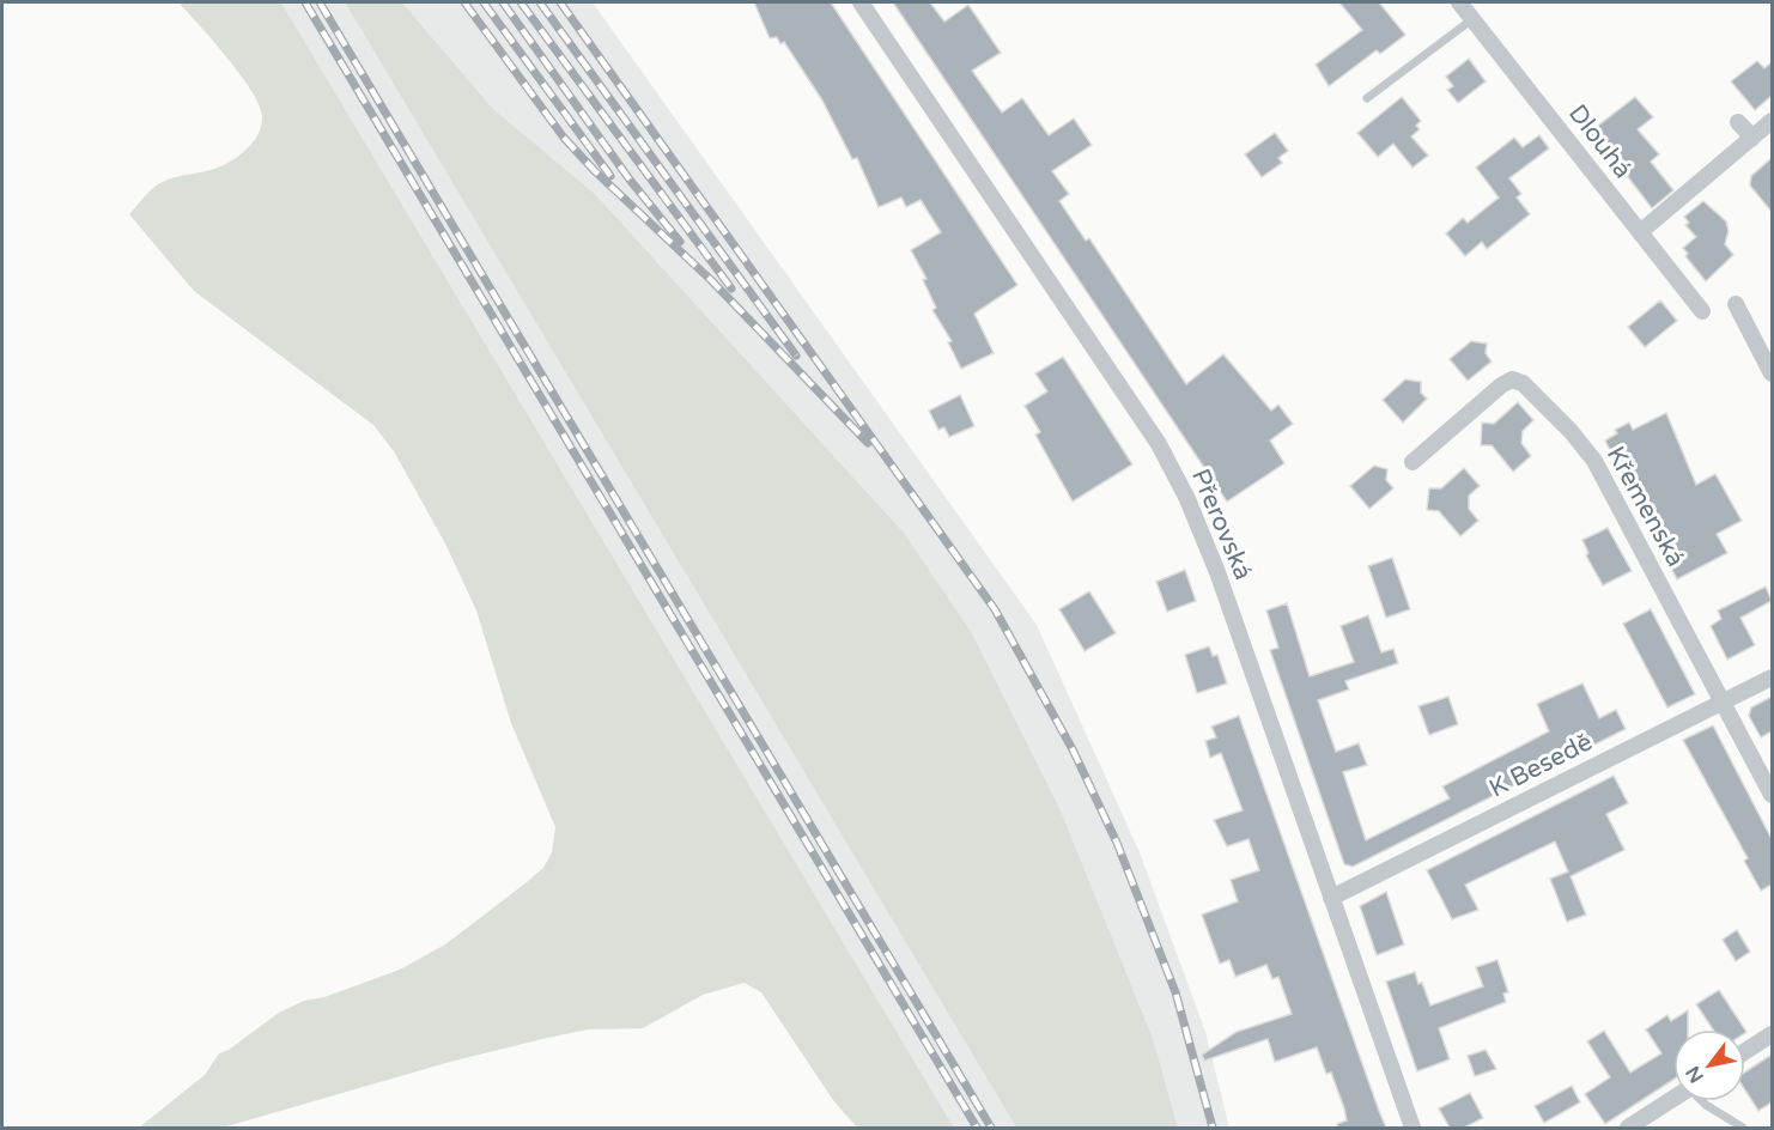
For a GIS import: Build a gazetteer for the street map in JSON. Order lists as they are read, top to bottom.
{
  "streets": {
    "street": [
      "Dlouhá",
      "Křemenská",
      "Přerovská",
      "K Besedě"
    ]
  },
  "crossings": [
    ["Křemenská", "K Besedě"],
    ["Přerovská", "K Besedě"]
  ],
  "north": "bottom left"
}
